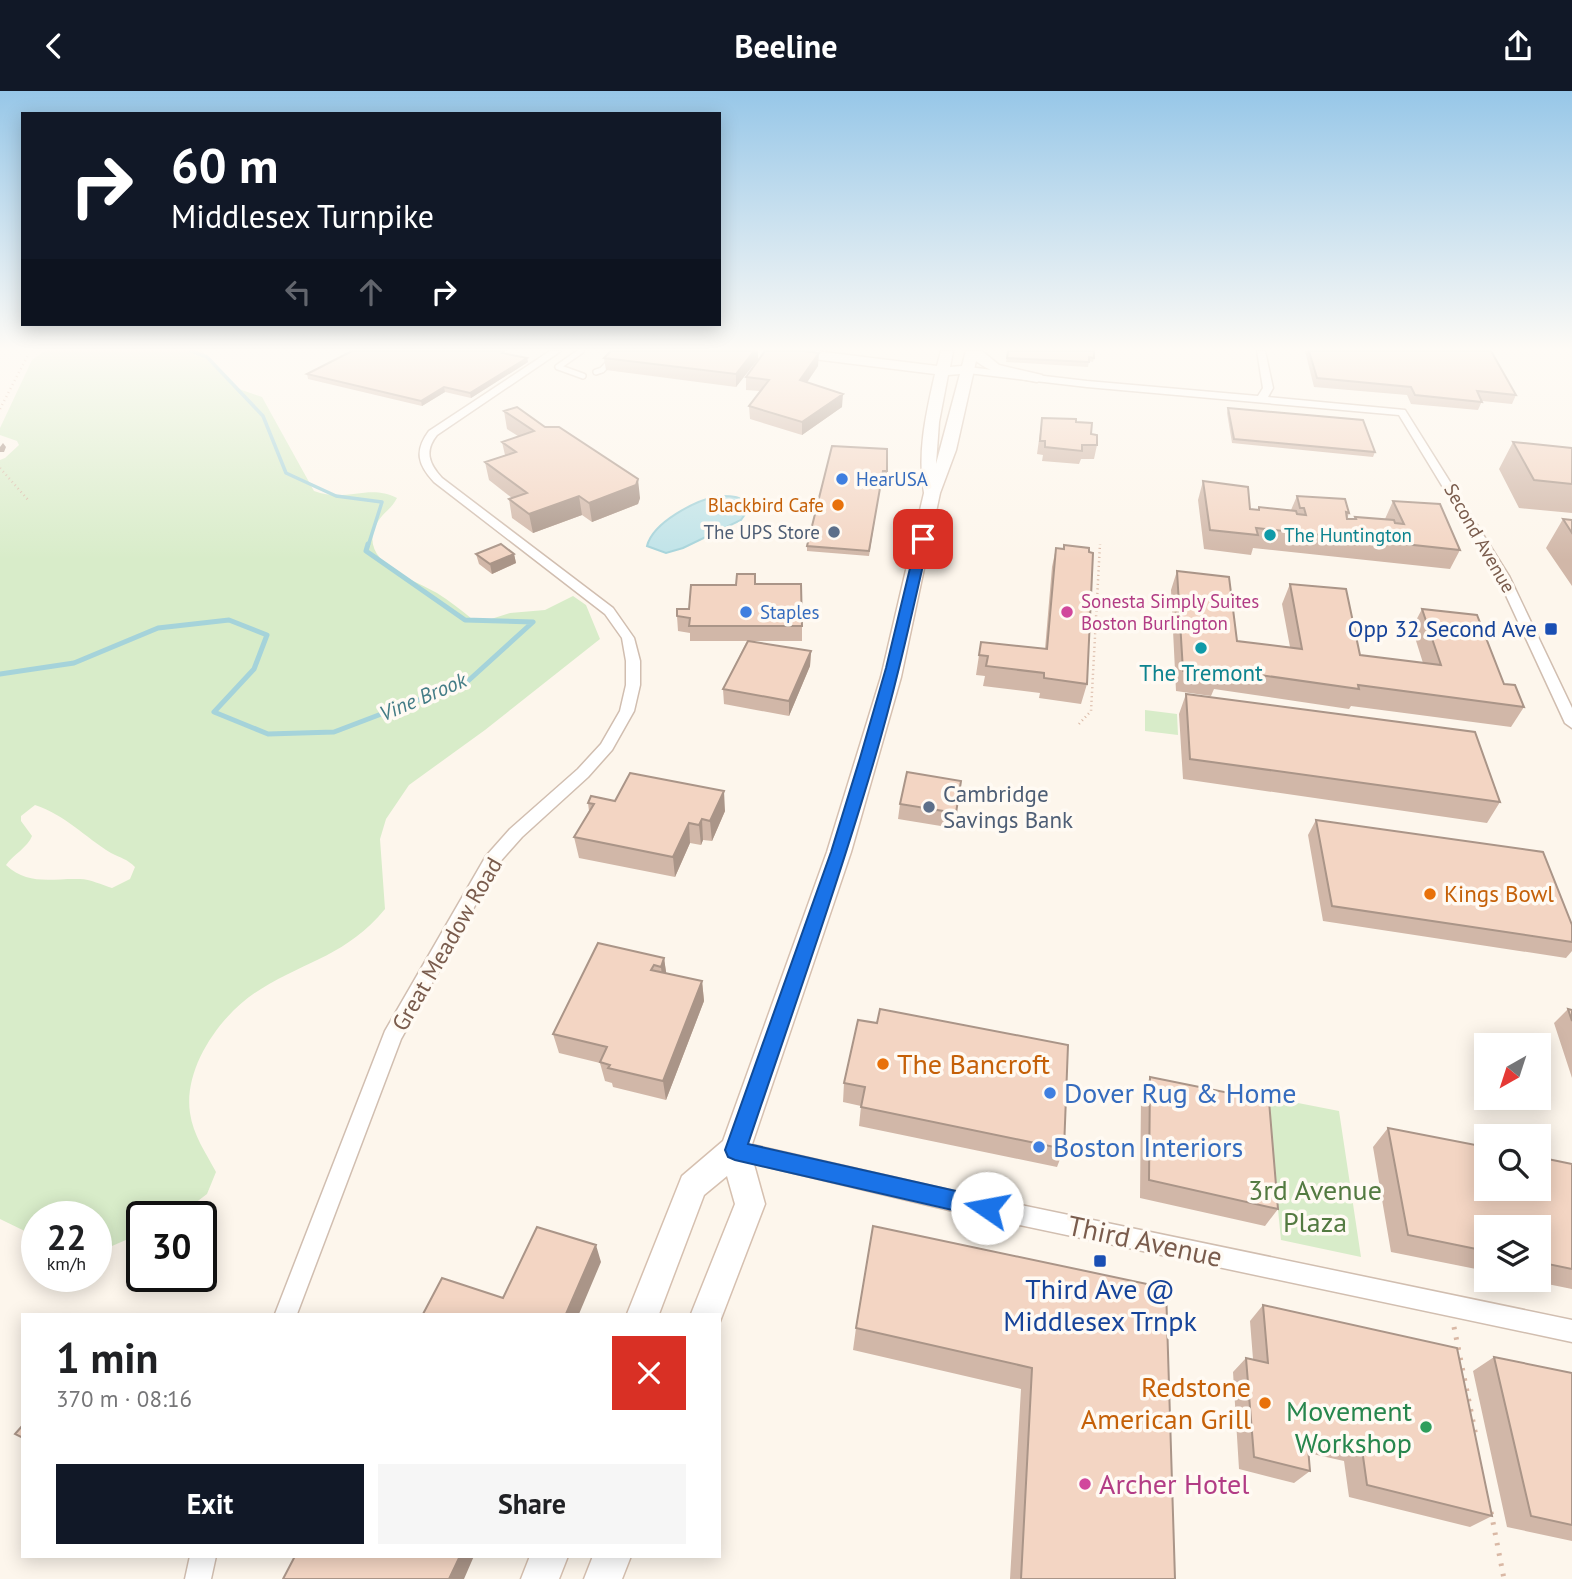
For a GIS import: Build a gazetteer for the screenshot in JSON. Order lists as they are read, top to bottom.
{
  "streets": {
    "street": ["Second Avenue", "Great Meadow Road", "Third Avenue"]
  },
  "water": ["Vine Brook"],
  "parks": ["3rd Avenue Plaza"],
  "places": {
    "other": [
      "HearUSA",
      "Blackbird Cafe",
      "The UPS Store",
      "The Huntington",
      "Staples",
      "Sonesta Simply Suites Boston Burlington",
      "The Tremont",
      "Cambridge Savings Bank",
      "Kings Bowl",
      "The Bancroft",
      "Dover Rug & Home",
      "Boston Interiors",
      "Redstone American Grill",
      "Movement Workshop",
      "Archer Hotel"
    ],
    "transit": ["Opp 32 Second Ave", "Third Ave @ Middlesex Trnpk"]
  },
  "north": "bottom left",
  "page": {
    "header": "Beeline",
    "turn": ["60 m", "Middlesex Turnpike"],
    "speed": "22 km/h",
    "limit": "30",
    "heading": ["1 min", "370 m · 08:16"],
    "buttons": ["Exit", "Share"]
  }
}
